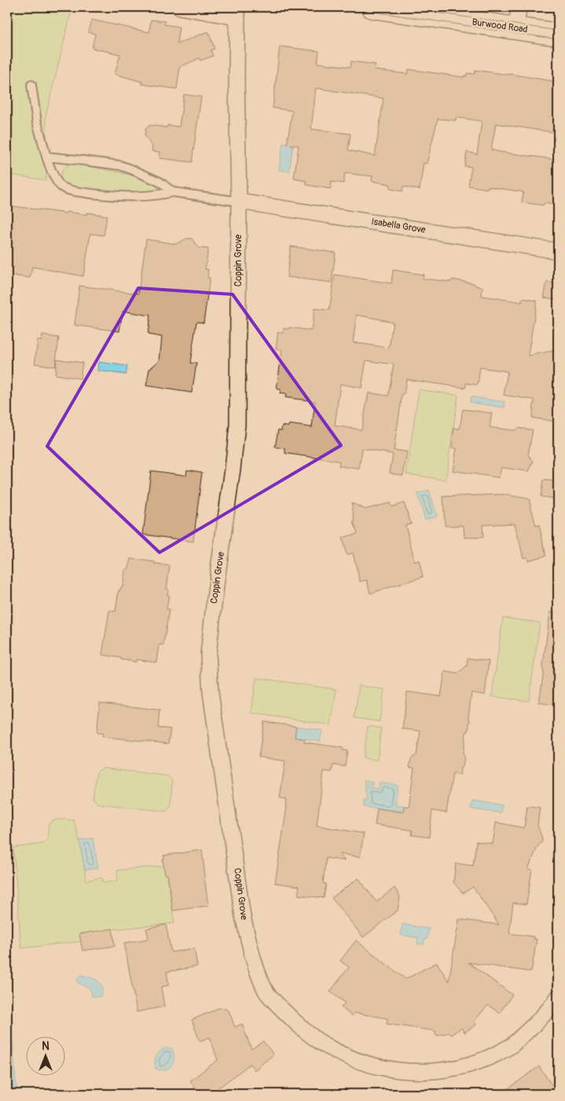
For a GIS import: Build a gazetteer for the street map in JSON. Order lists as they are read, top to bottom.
{
  "streets": {
    "main road": ["Burwood Road"],
    "street": ["Isabella Grove", "Coppin Grove"]
  },
  "crossings": [
    ["Isabella Grove", "Coppin Grove"]
  ],
  "north": "top"
}
